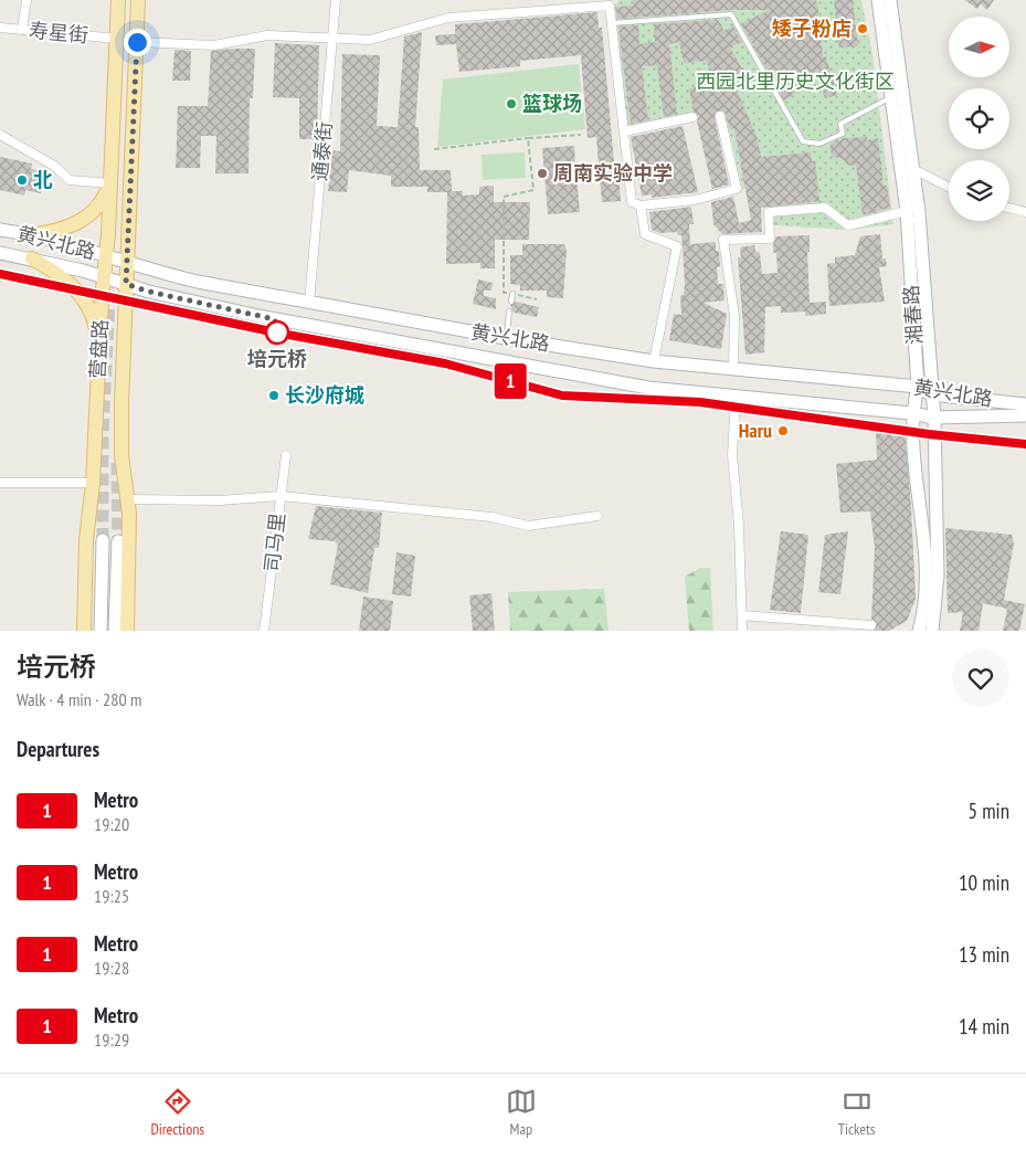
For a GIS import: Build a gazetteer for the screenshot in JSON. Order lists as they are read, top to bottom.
{
  "streets": {
    "main road": ["黄兴北路", "湘春路", "营盘路"],
    "street": ["寿星街", "通泰街", "司马里"]
  },
  "crossings": [
    ["寿星街", "营盘路"],
    ["通泰街", "黄兴北路"],
    ["黄兴北路", "湘春路"],
    ["黄兴北路", "营盘路"]
  ],
  "parks": ["西园北里历史文化街区"],
  "places": [
    "矮子粉店",
    "篮球场",
    "周南实验中学",
    "北",
    "培元桥",
    "长沙府城",
    "Haru"
  ],
  "lines": ["metro line 1"],
  "north": "right",
  "page": {
    "on_map": "1",
    "heading": [
      ["培元桥", "Walk · 4 min · 280 m"],
      "Departures"
    ],
    "list": [
      {
        "mark": "1",
        "name": "Metro",
        "note": "19:20",
        "value": "5 min"
      },
      {
        "mark": "1",
        "name": "Metro",
        "note": "19:25",
        "value": "10 min"
      },
      {
        "mark": "1",
        "name": "Metro",
        "note": "19:28",
        "value": "13 min"
      },
      {
        "mark": "1",
        "name": "Metro",
        "note": "19:29",
        "value": "14 min"
      }
    ],
    "tabs": ["Directions", "Map", "Tickets"]
  }
}
